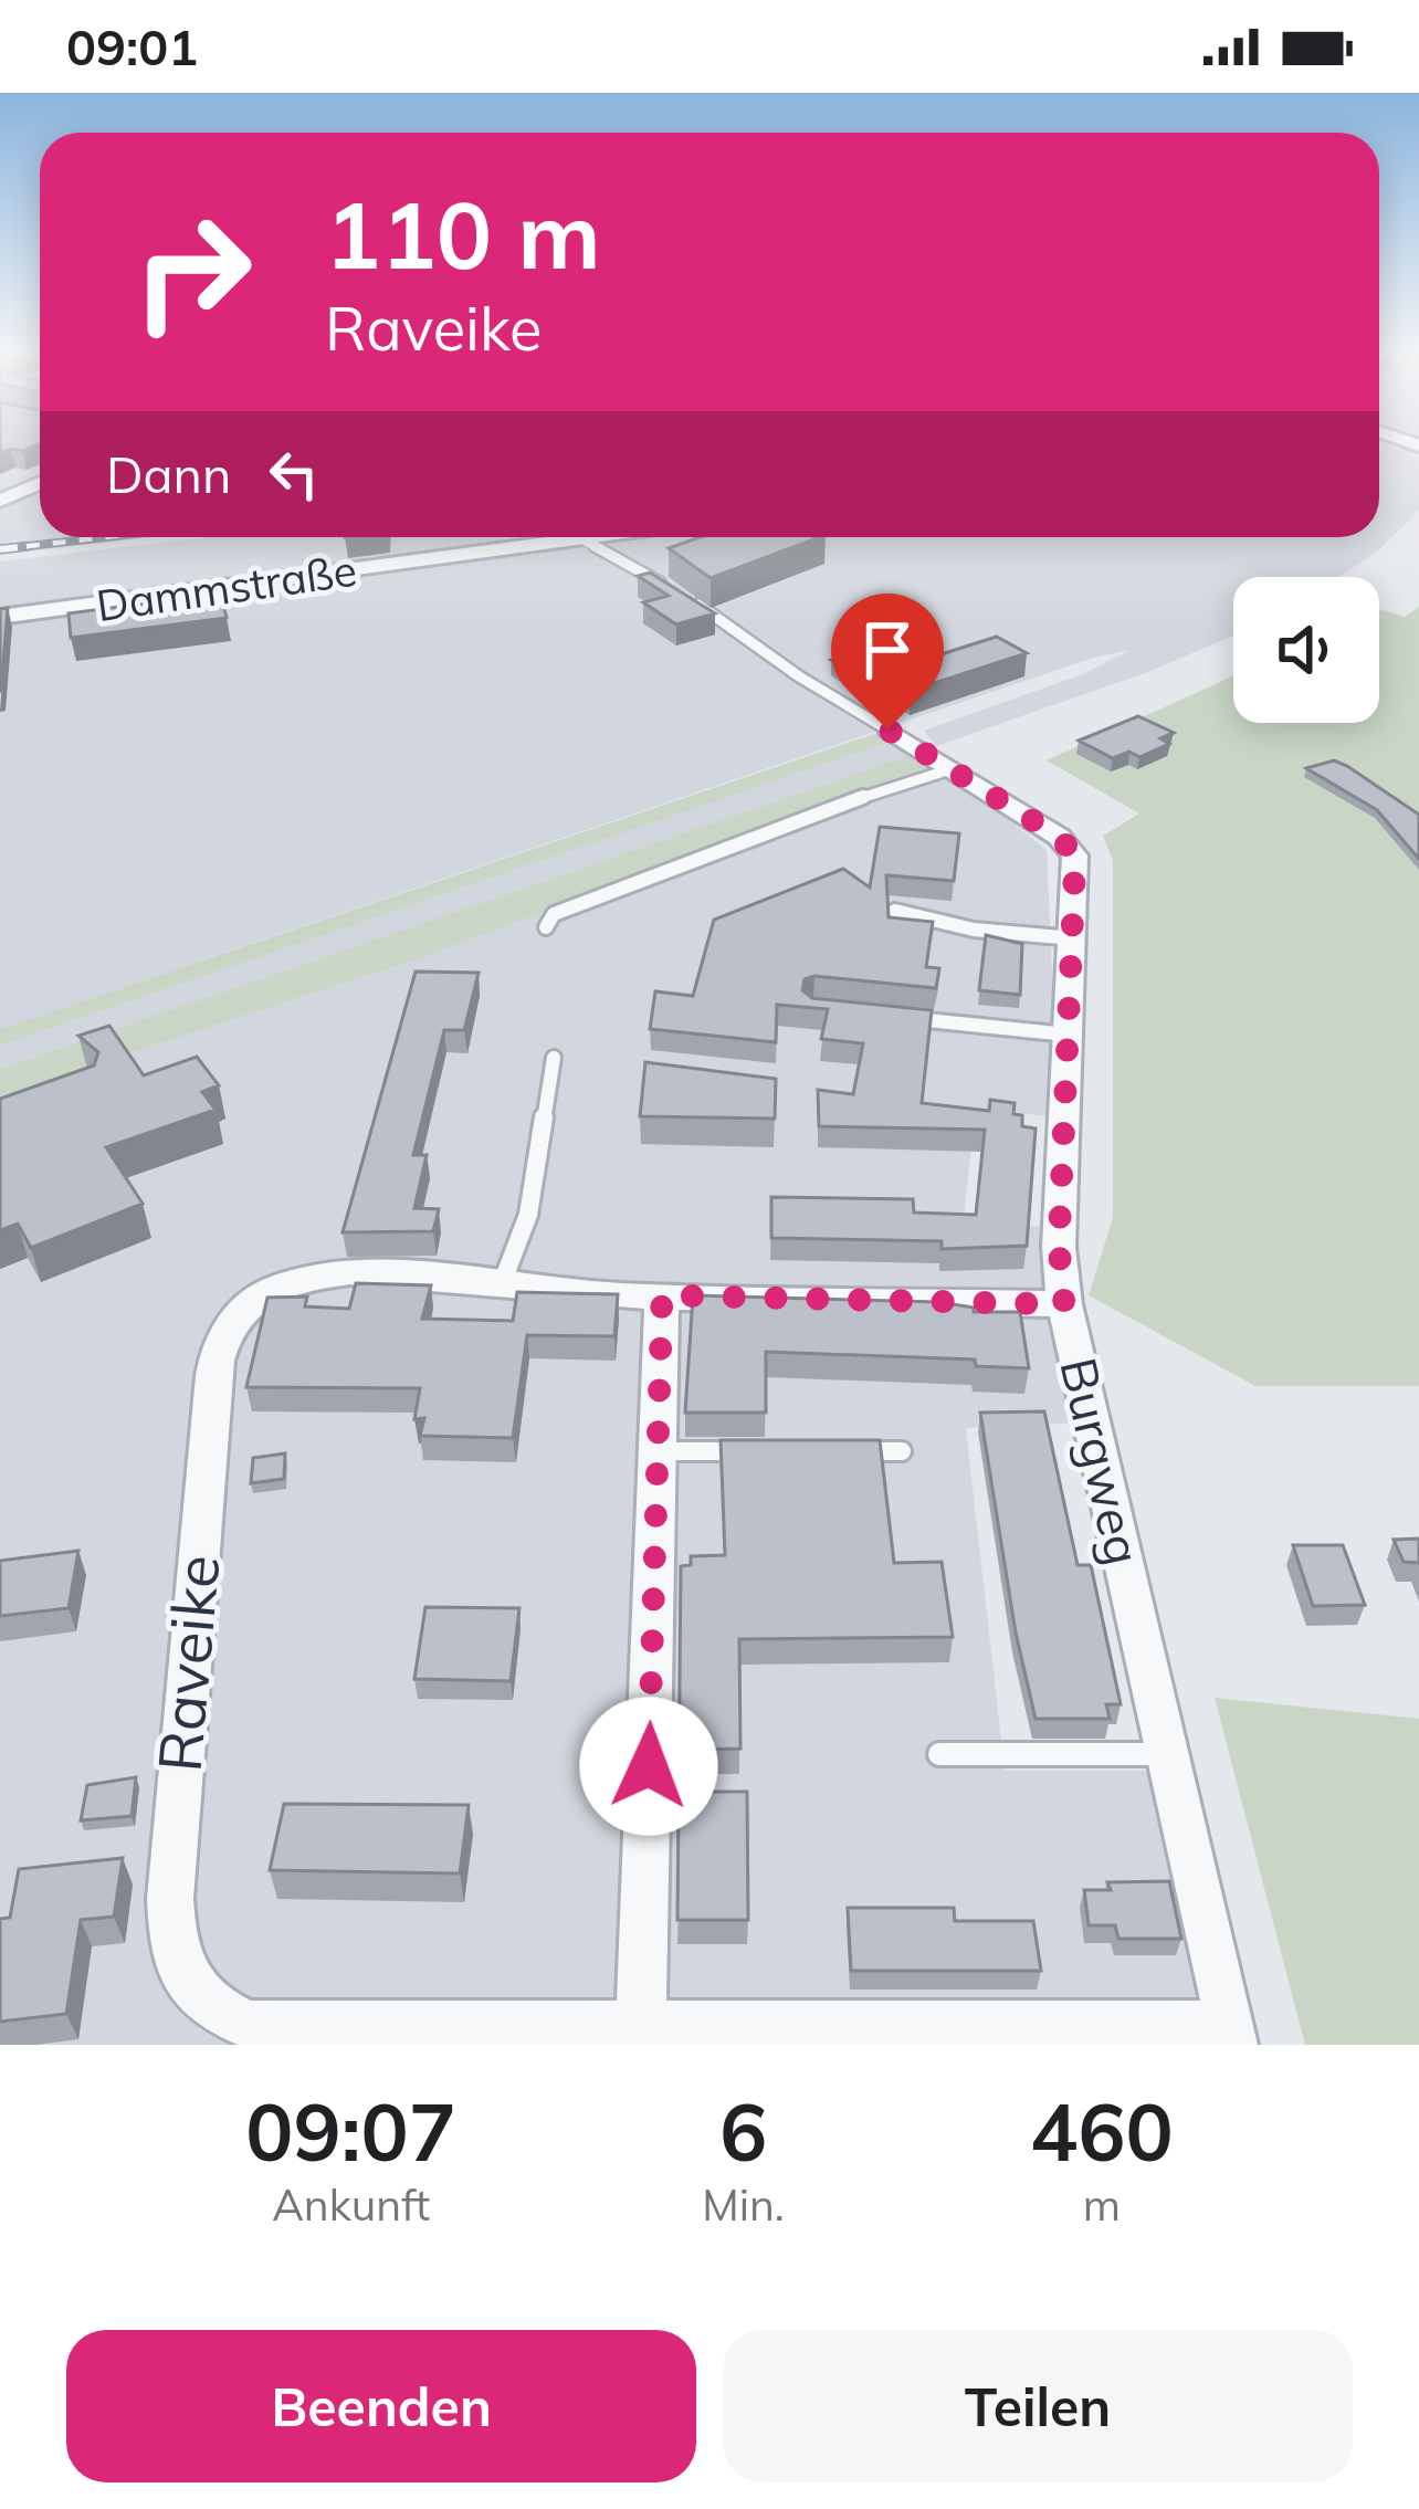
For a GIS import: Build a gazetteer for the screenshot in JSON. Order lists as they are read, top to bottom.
{
  "streets": {
    "street": ["Dammstraße", "Burgweg", "Raveike"]
  },
  "crossings": [
    ["Burgweg", "Raveike"]
  ],
  "page": {
    "status": "09:01",
    "turn": ["110 m", "Raveike"],
    "then": "Dann",
    "eta": [
      "09:07",
      "Ankunft",
      "6",
      "Min.",
      "460",
      "m"
    ],
    "buttons": ["Beenden", "Teilen"]
  }
}
